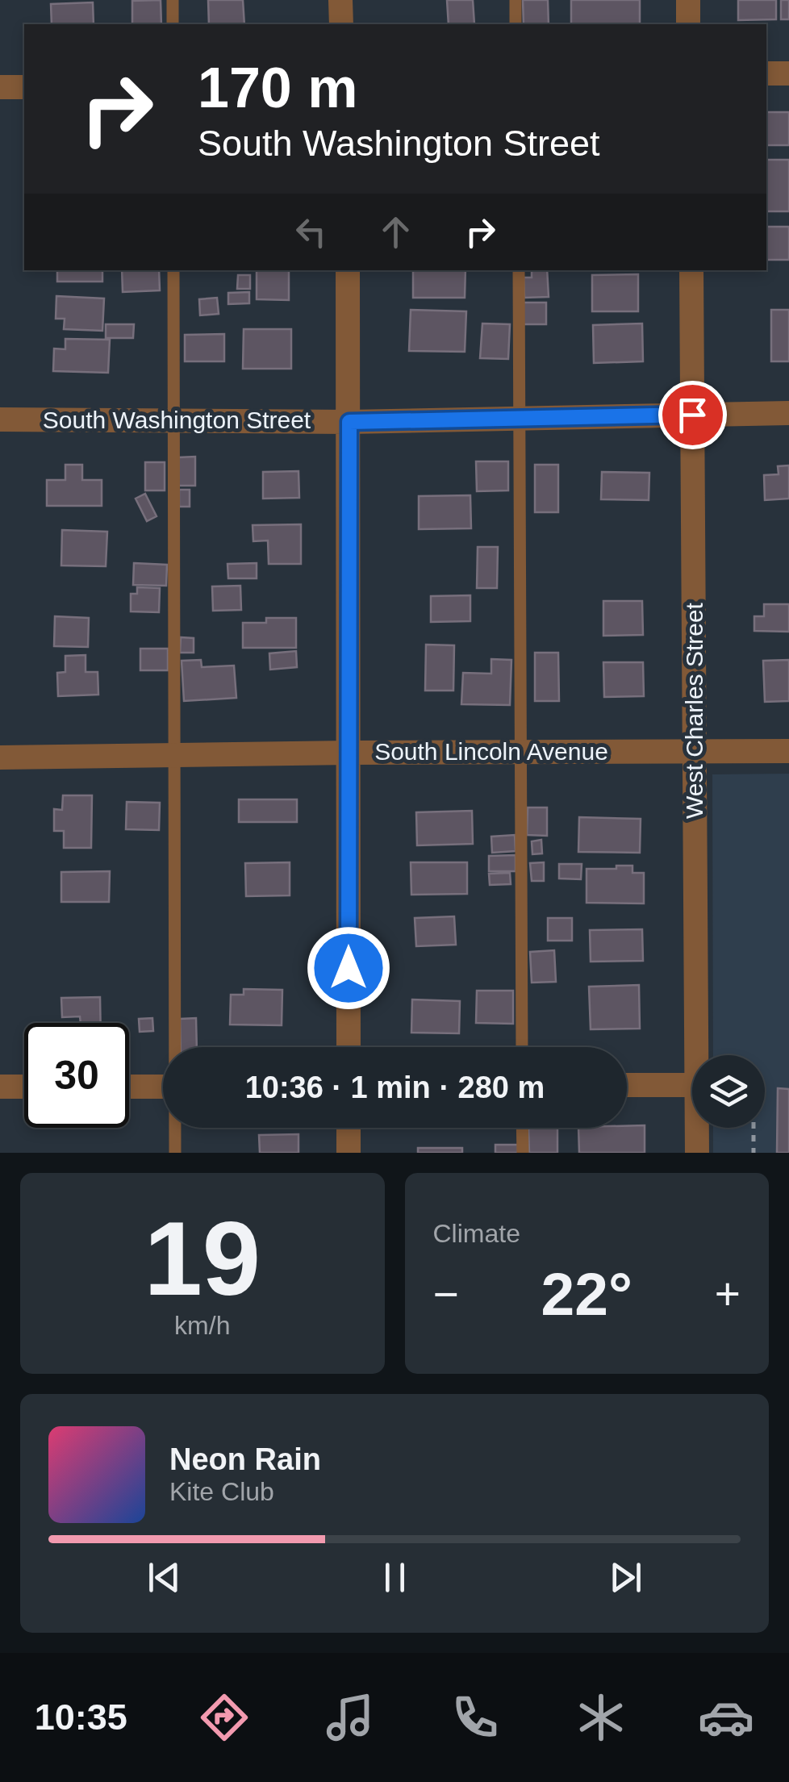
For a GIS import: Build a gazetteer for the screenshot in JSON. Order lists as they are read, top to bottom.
{
  "streets": {
    "street": ["South Washington Street", "West Charles Street", "South Lincoln Avenue"]
  },
  "crossings": [
    ["South Washington Street", "West Charles Street"],
    ["West Charles Street", "South Lincoln Avenue"]
  ],
  "page": {
    "turn": ["170 m", "South Washington Street"],
    "limit": "30",
    "trip": "10:36 · 1 min · 280 m",
    "tile": [
      ["19", "km/h"],
      "Climate"
    ],
    "heat": ["−", "22°", "+"],
    "song": ["Neon Rain", "Kite Club"],
    "tabs": "10:35"
  }
}
